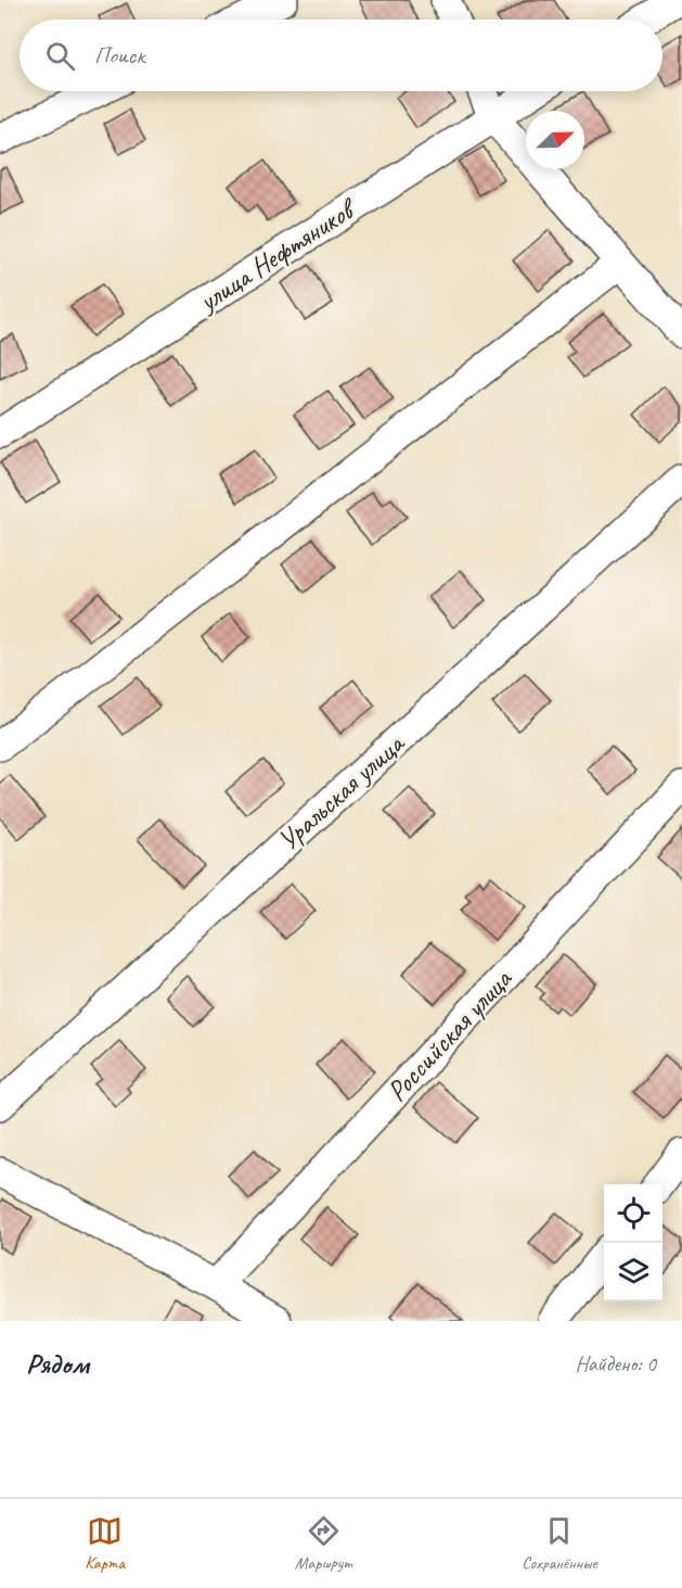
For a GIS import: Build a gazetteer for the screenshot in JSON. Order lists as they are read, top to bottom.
{
  "streets": {
    "street": ["улица Нефтяников", "Уральская улица", "Российская улица"]
  },
  "north": "top right",
  "page": {
    "search": "Поиск",
    "heading": ["Рядом", "Найдено: 0"],
    "nav": ["Карта", "Маршрут", "Сохранённые"]
  }
}
